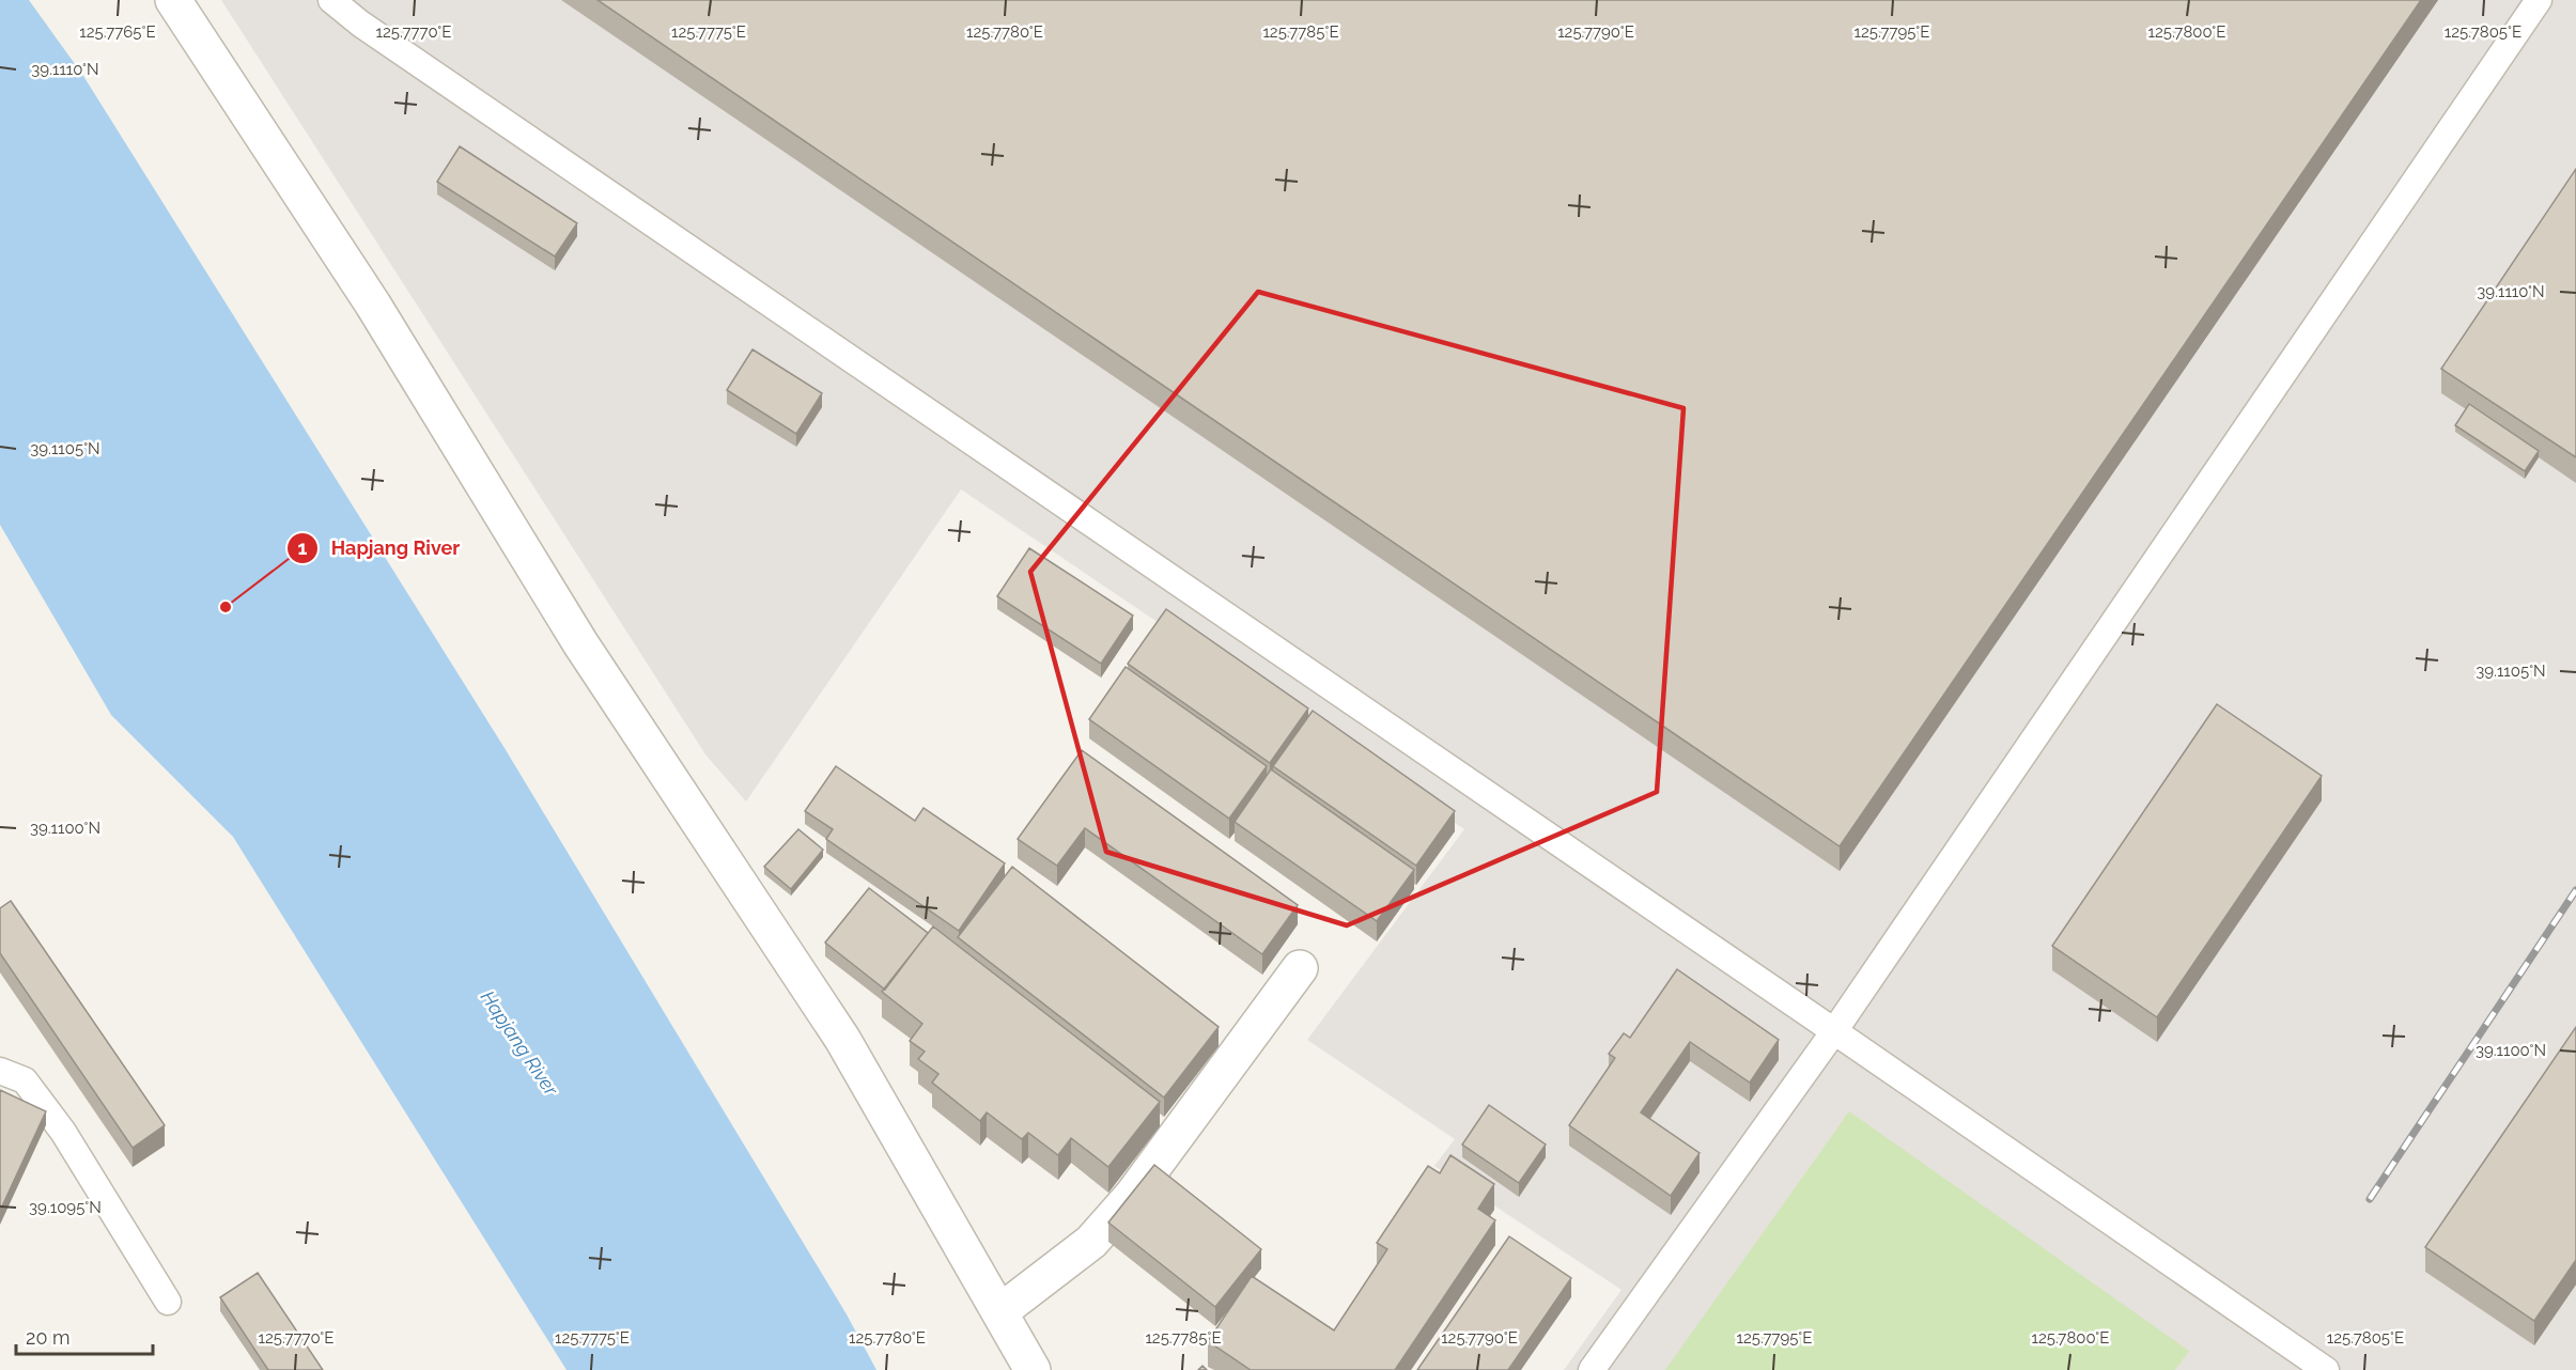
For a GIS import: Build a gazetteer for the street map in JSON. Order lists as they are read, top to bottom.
{
  "water": ["Hapjang River"],
  "places": ["Hapjang River"],
  "scale_bar": "20 m",
  "coordinates": [
    "125.7765°E",
    "125.7770°E",
    "125.7775°E",
    "125.7780°E",
    "125.7785°E",
    "125.7790°E",
    "125.7795°E",
    "125.7800°E",
    "125.7805°E",
    "39.1110°N",
    "39.1105°N",
    "39.1100°N",
    "39.1095°N"
  ]
}
